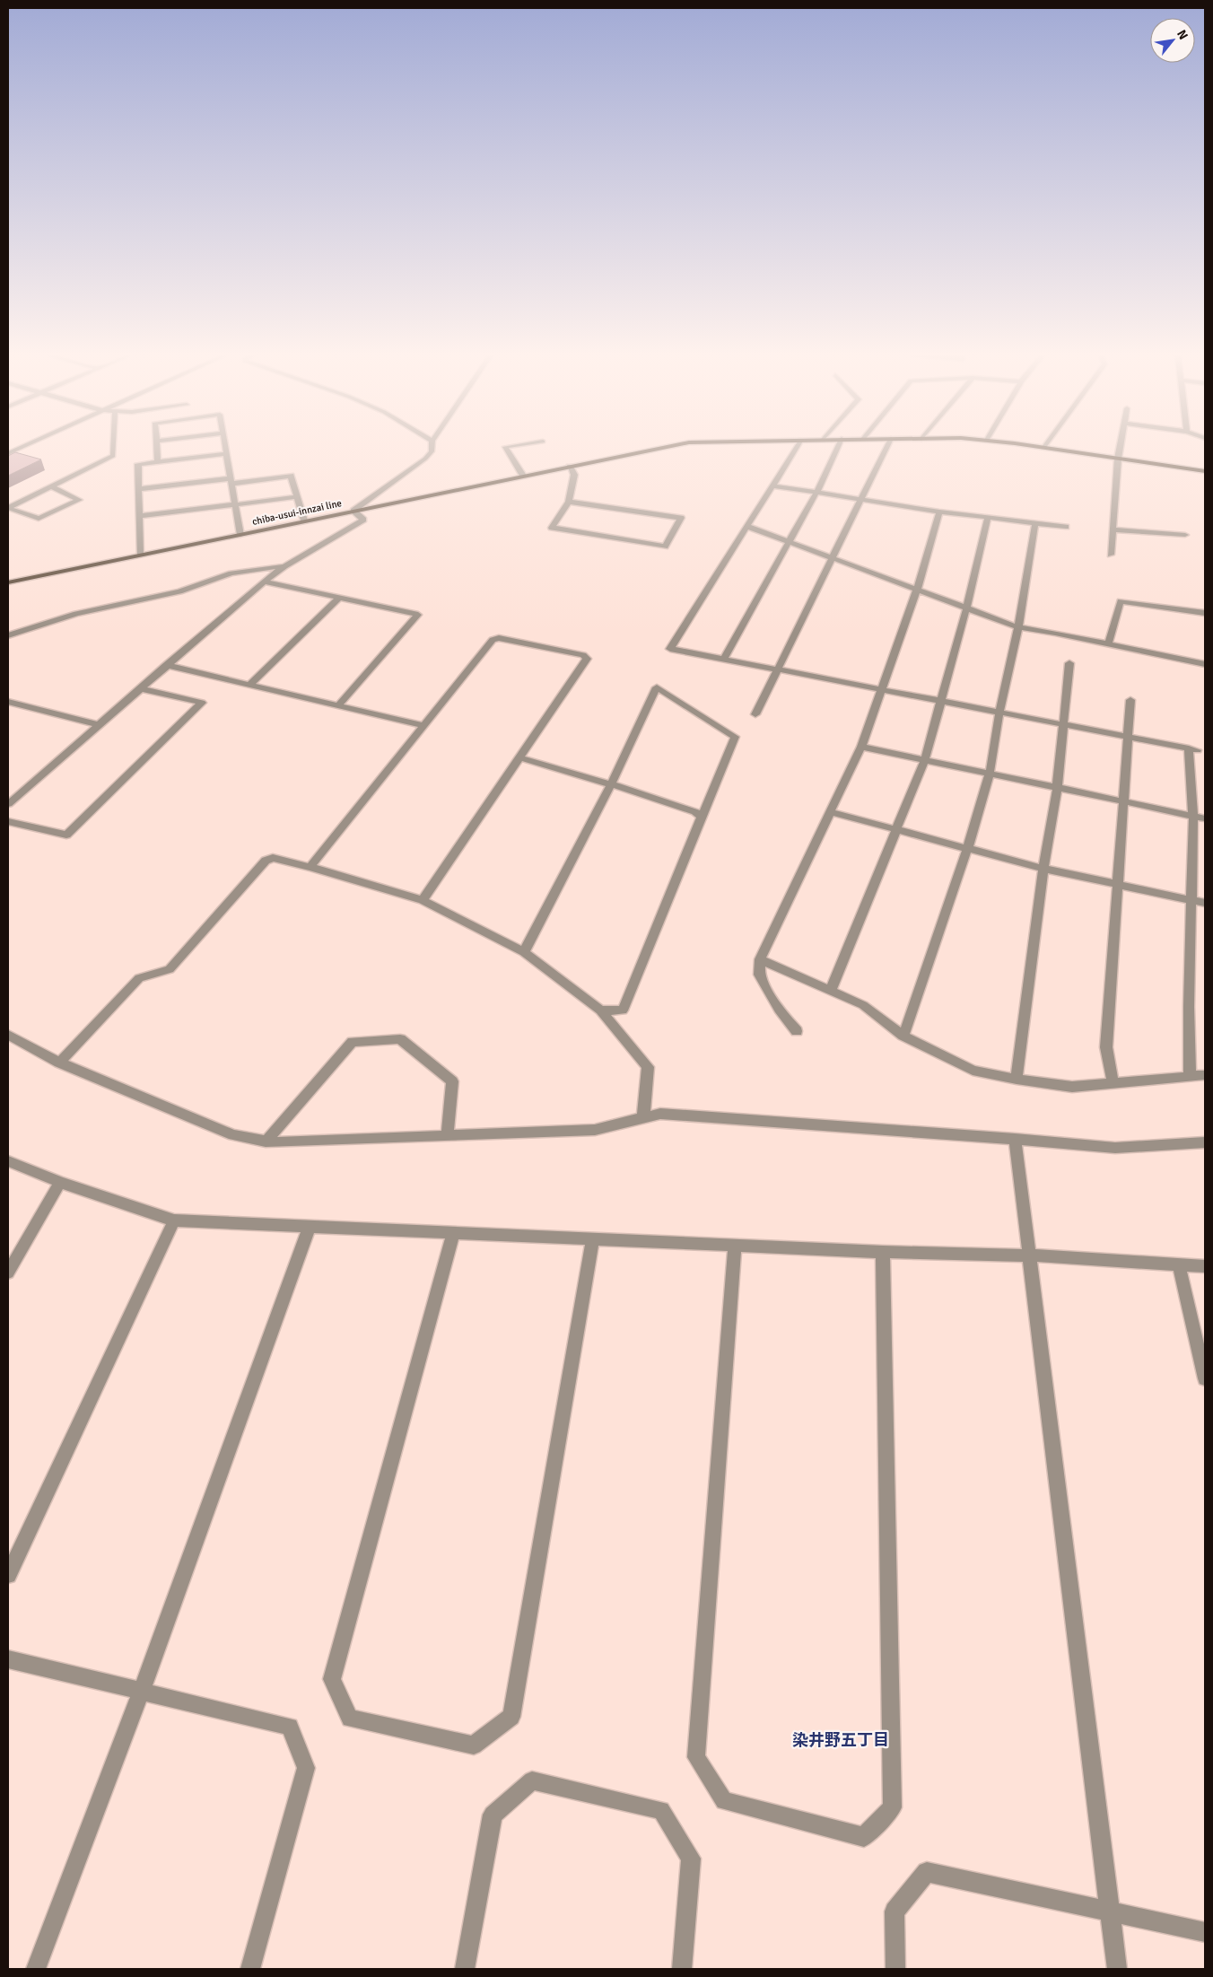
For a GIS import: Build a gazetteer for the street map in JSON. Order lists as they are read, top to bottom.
{
  "streets": {
    "main road": ["chiba-usui-innzai line"]
  },
  "districts": ["染井野五丁目"],
  "north": "top right"
}
